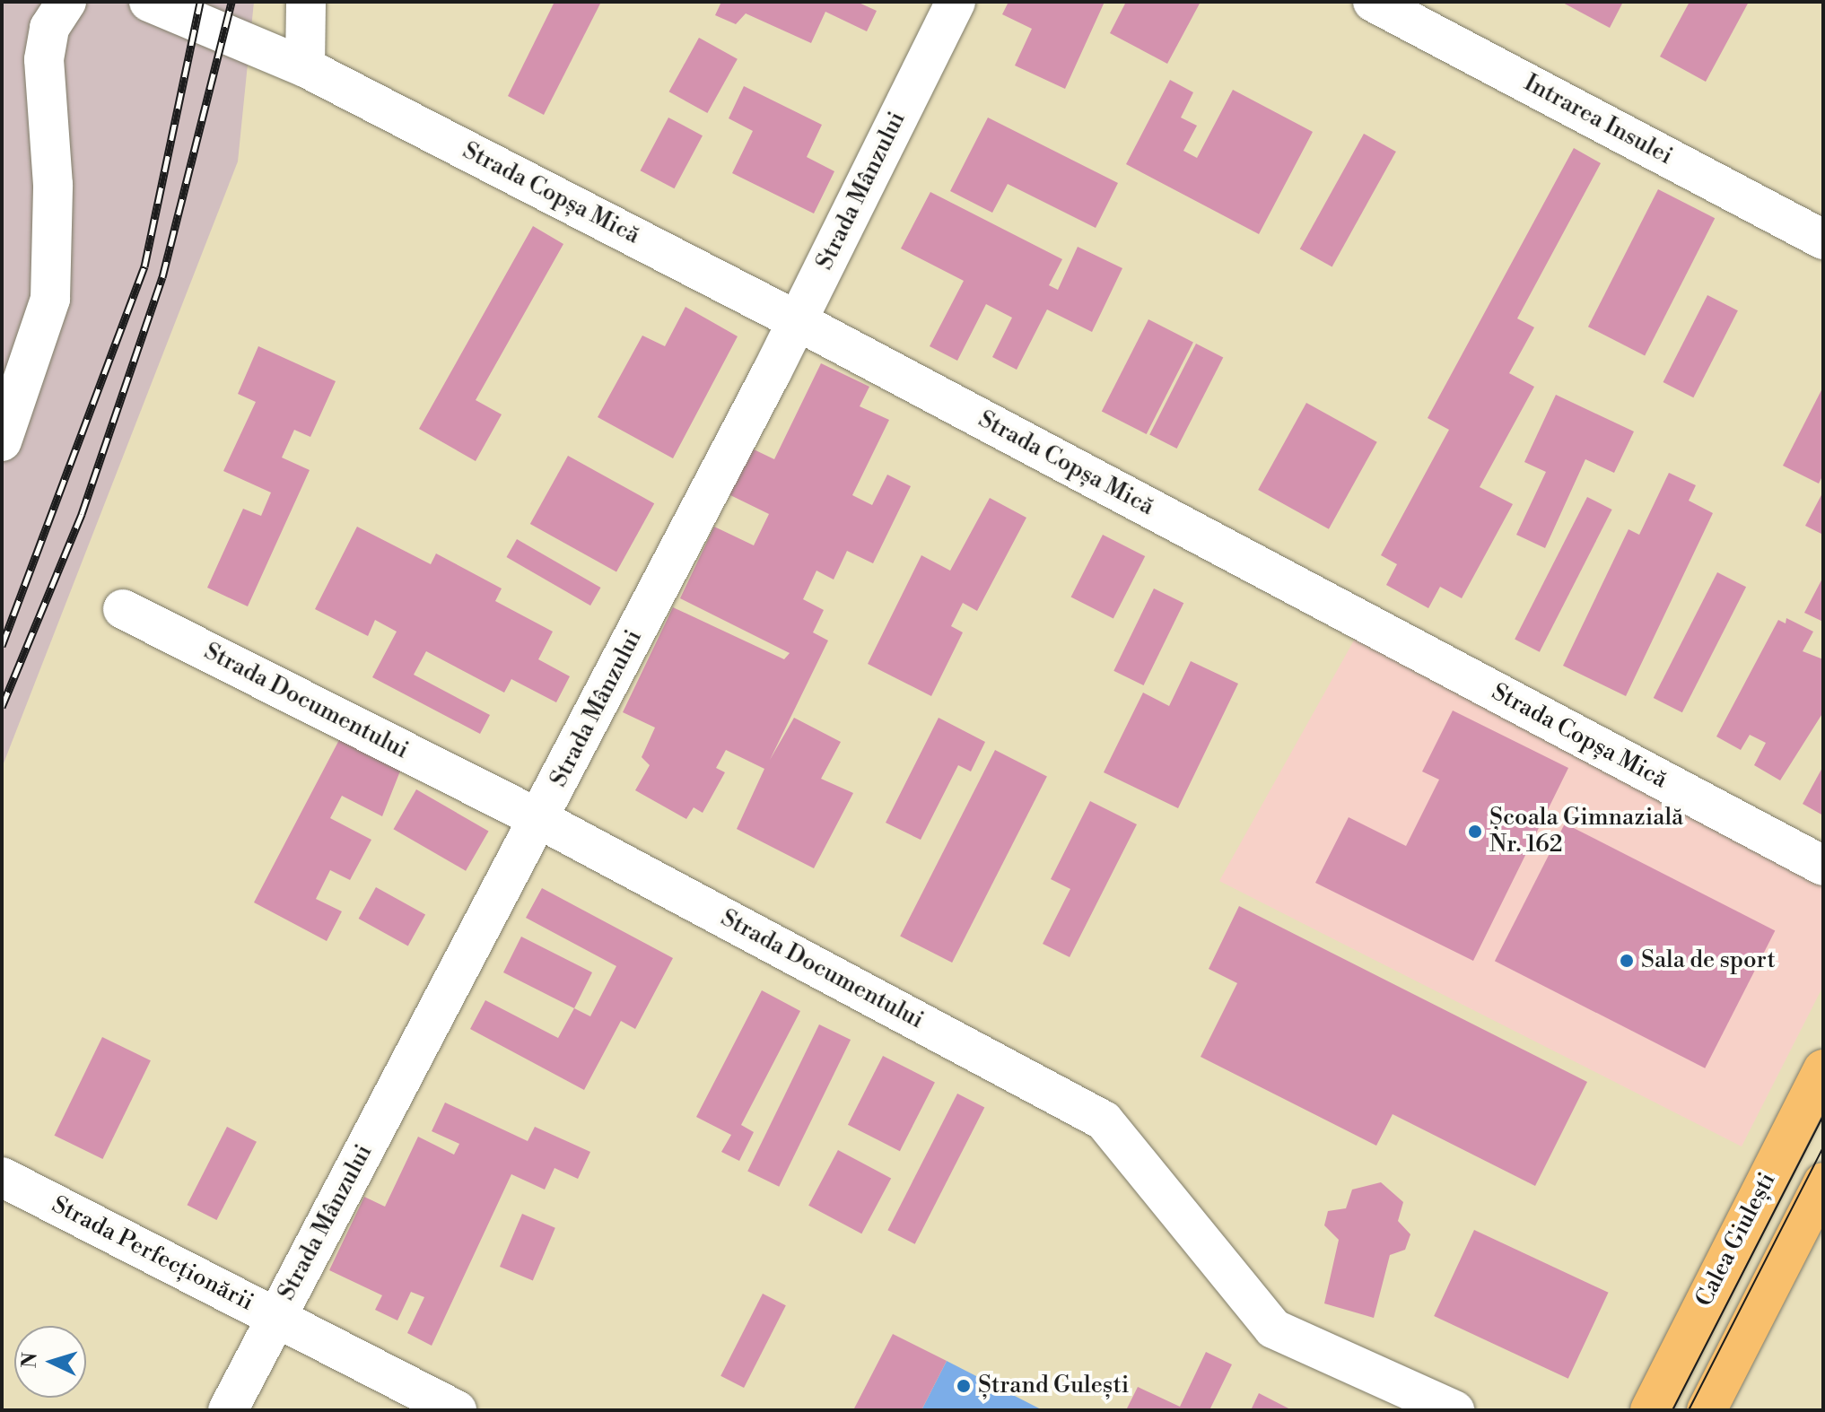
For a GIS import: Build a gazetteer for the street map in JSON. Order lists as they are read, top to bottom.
{
  "streets": {
    "main road": ["Calea Giulești"],
    "street": [
      "Intrarea Insulei",
      "Strada Mânzului",
      "Strada Copșa Mică",
      "Strada Documentului",
      "Strada Perfecționării"
    ]
  },
  "crossings": [
    ["Strada Mânzului", "Strada Copșa Mică"],
    ["Strada Mânzului", "Strada Documentului"],
    ["Strada Mânzului", "Strada Perfecționării"]
  ],
  "places": ["Școala Gimnazială Nr. 162", "Sala de sport", "Ștrand Gulești"],
  "north": "left"
}
